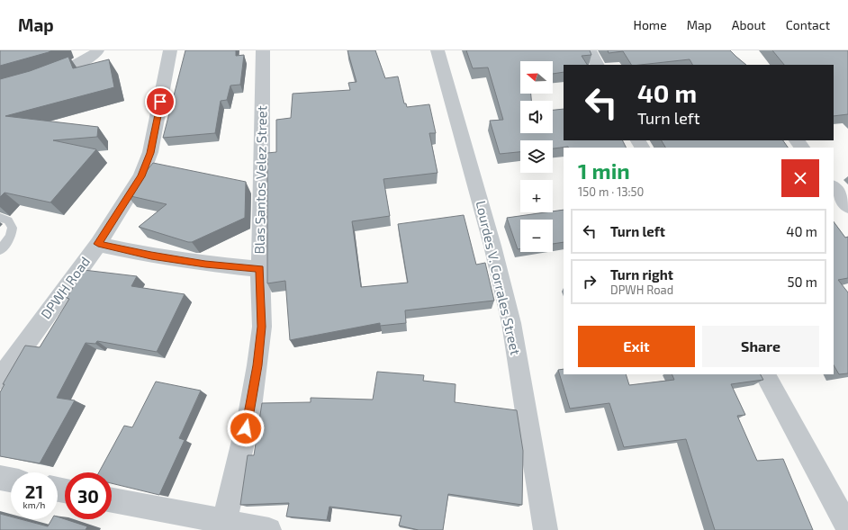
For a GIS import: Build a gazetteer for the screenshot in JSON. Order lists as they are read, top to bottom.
{
  "streets": {
    "street": ["Blas Santos Velez Street", "Lourdes V. Corrales Street", "DPWH Road"]
  },
  "north": "left",
  "page": {
    "header": "Map",
    "nav": [
      "Home",
      "Map",
      "About",
      "Contact"
    ],
    "map_buttons": ["+", "−"],
    "turn": ["40 m", "Turn left"],
    "heading": ["1 min", "150 m · 13:50"],
    "list": [
      {
        "name": "Turn left",
        "value": "40 m"
      },
      {
        "name": "Turn right",
        "note": "DPWH Road",
        "value": "50 m"
      }
    ],
    "buttons": ["Exit", "Share"],
    "speed": "21 km/h",
    "limit": "30"
  }
}
